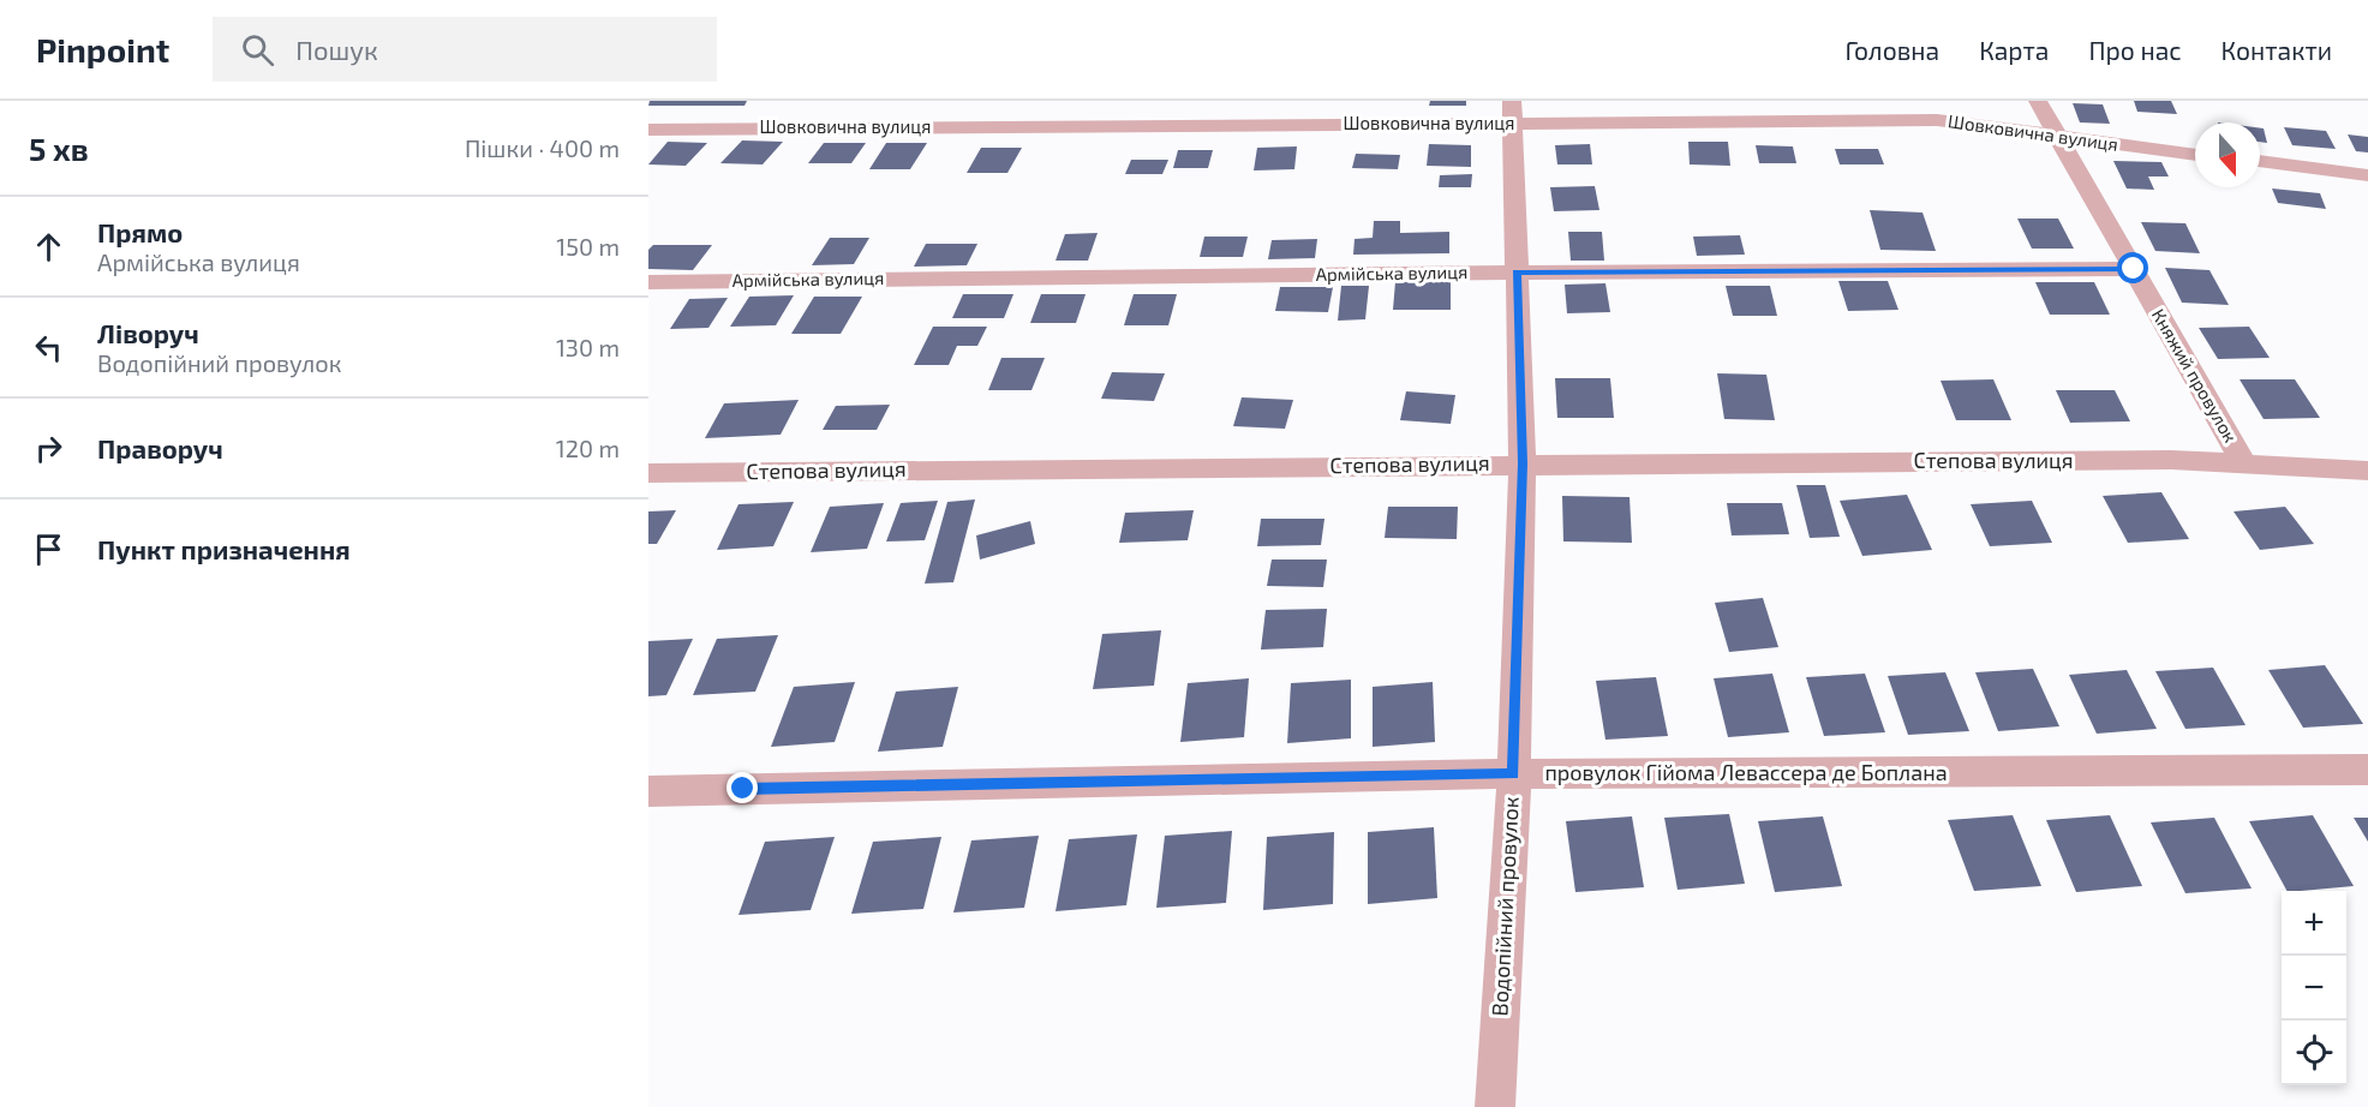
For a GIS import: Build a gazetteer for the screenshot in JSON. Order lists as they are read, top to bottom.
{
  "streets": {
    "street": [
      "Шовковична вулиця",
      "Армійська вулиця",
      "Княжий провулок",
      "Степова вулиця",
      "провулок Гійома Левассера де Боплана",
      "Водопійний провулок"
    ]
  },
  "crossings": [
    ["Шовковична вулиця", "Княжий провулок"],
    ["Шовковична вулиця", "Водопійний провулок"],
    ["Армійська вулиця", "Княжий провулок"],
    ["Армійська вулиця", "Водопійний провулок"],
    ["Княжий провулок", "Степова вулиця"],
    ["Степова вулиця", "Водопійний провулок"],
    ["провулок Гійома Левассера де Боплана", "Водопійний провулок"]
  ],
  "north": "bottom",
  "page": {
    "header": "Pinpoint",
    "search": "Пошук",
    "nav": [
      "Головна",
      "Карта",
      "Про нас",
      "Контакти"
    ],
    "heading": ["5 хв", "Пішки · 400 m"],
    "list": [
      ["Прямо", "Армійська вулиця", "150 m"],
      ["Ліворуч", "Водопійний провулок", "130 m"],
      ["Праворуч", "120 m"],
      "Пункт призначення"
    ],
    "map_buttons": ["+", "−"]
  }
}
